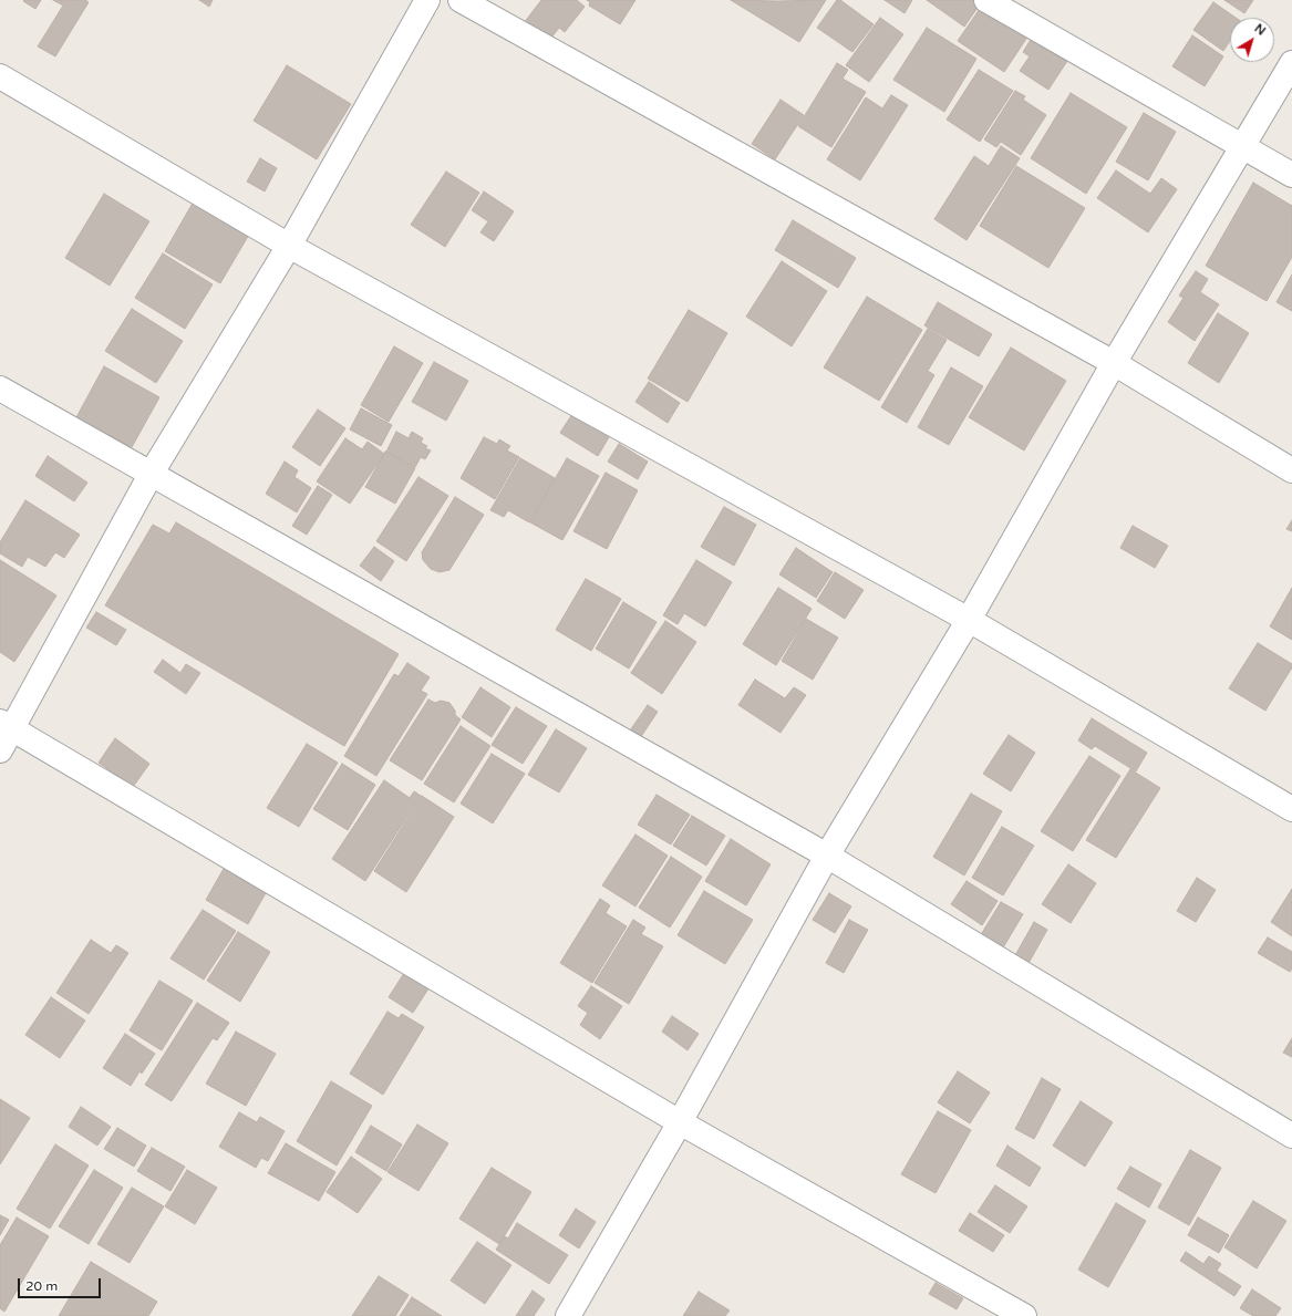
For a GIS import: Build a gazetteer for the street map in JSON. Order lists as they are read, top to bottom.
{
  "scale_bar": "20 m",
  "north": "top right"
}
